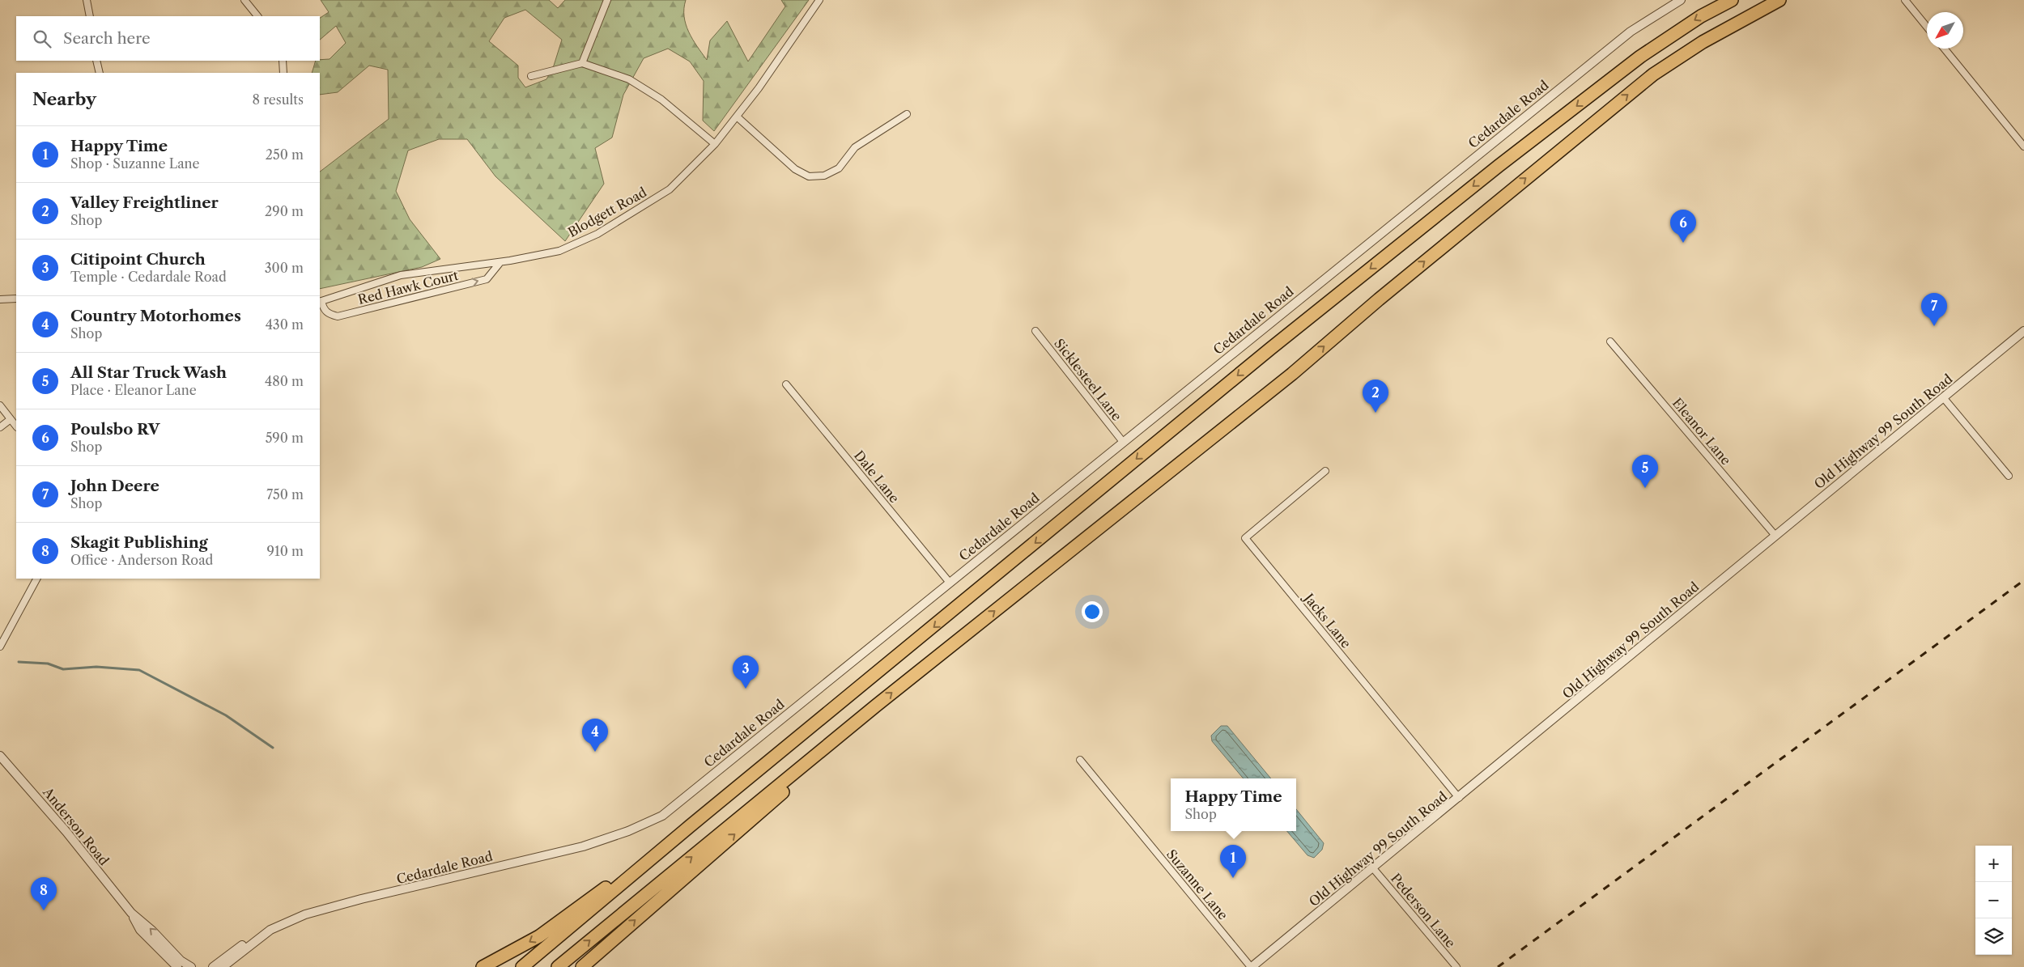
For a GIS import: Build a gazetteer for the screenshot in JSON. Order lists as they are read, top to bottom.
{
  "streets": {
    "street": [
      "Cedardale Road",
      "Blodgett Road",
      "Red Hawk Court",
      "Sicklesteel Lane",
      "Eleanor Lane",
      "Old Highway 99 South Road",
      "Dale Lane",
      "Jacks Lane",
      "Anderson Road",
      "Suzanne Lane",
      "Pederson Lane"
    ]
  },
  "crossings": [
    ["Cedardale Road", "Sicklesteel Lane"],
    ["Cedardale Road", "Dale Lane"],
    ["Blodgett Road", "Red Hawk Court"],
    ["Eleanor Lane", "Old Highway 99 South Road"],
    ["Old Highway 99 South Road", "Jacks Lane"],
    ["Old Highway 99 South Road", "Suzanne Lane"],
    ["Old Highway 99 South Road", "Pederson Lane"]
  ],
  "one_way": ["Red Hawk Court"],
  "north": "bottom left",
  "page": {
    "search": "Search here",
    "heading": ["Nearby", "8 results"],
    "list": [
      {
        "mark": "1",
        "name": "Happy Time",
        "note": "Shop · Suzanne Lane",
        "value": "250 m"
      },
      {
        "mark": "2",
        "name": "Valley Freightliner",
        "note": "Shop",
        "value": "290 m"
      },
      {
        "mark": "3",
        "name": "Citipoint Church",
        "note": "Temple · Cedardale Road",
        "value": "300 m"
      },
      {
        "mark": "4",
        "name": "Country Motorhomes",
        "note": "Shop",
        "value": "430 m"
      },
      {
        "mark": "5",
        "name": "All Star Truck Wash",
        "note": "Place · Eleanor Lane",
        "value": "480 m"
      },
      {
        "mark": "6",
        "name": "Poulsbo RV",
        "note": "Shop",
        "value": "590 m"
      },
      {
        "mark": "7",
        "name": "John Deere",
        "note": "Shop",
        "value": "750 m"
      },
      {
        "mark": "8",
        "name": "Skagit Publishing",
        "note": "Office · Anderson Road",
        "value": "910 m"
      }
    ],
    "pins": [
      "6",
      "7",
      "2",
      "5",
      "3",
      "4",
      "1",
      "8"
    ],
    "popup": ["Happy Time", "Shop"],
    "map_buttons": ["+", "−"]
  }
}
